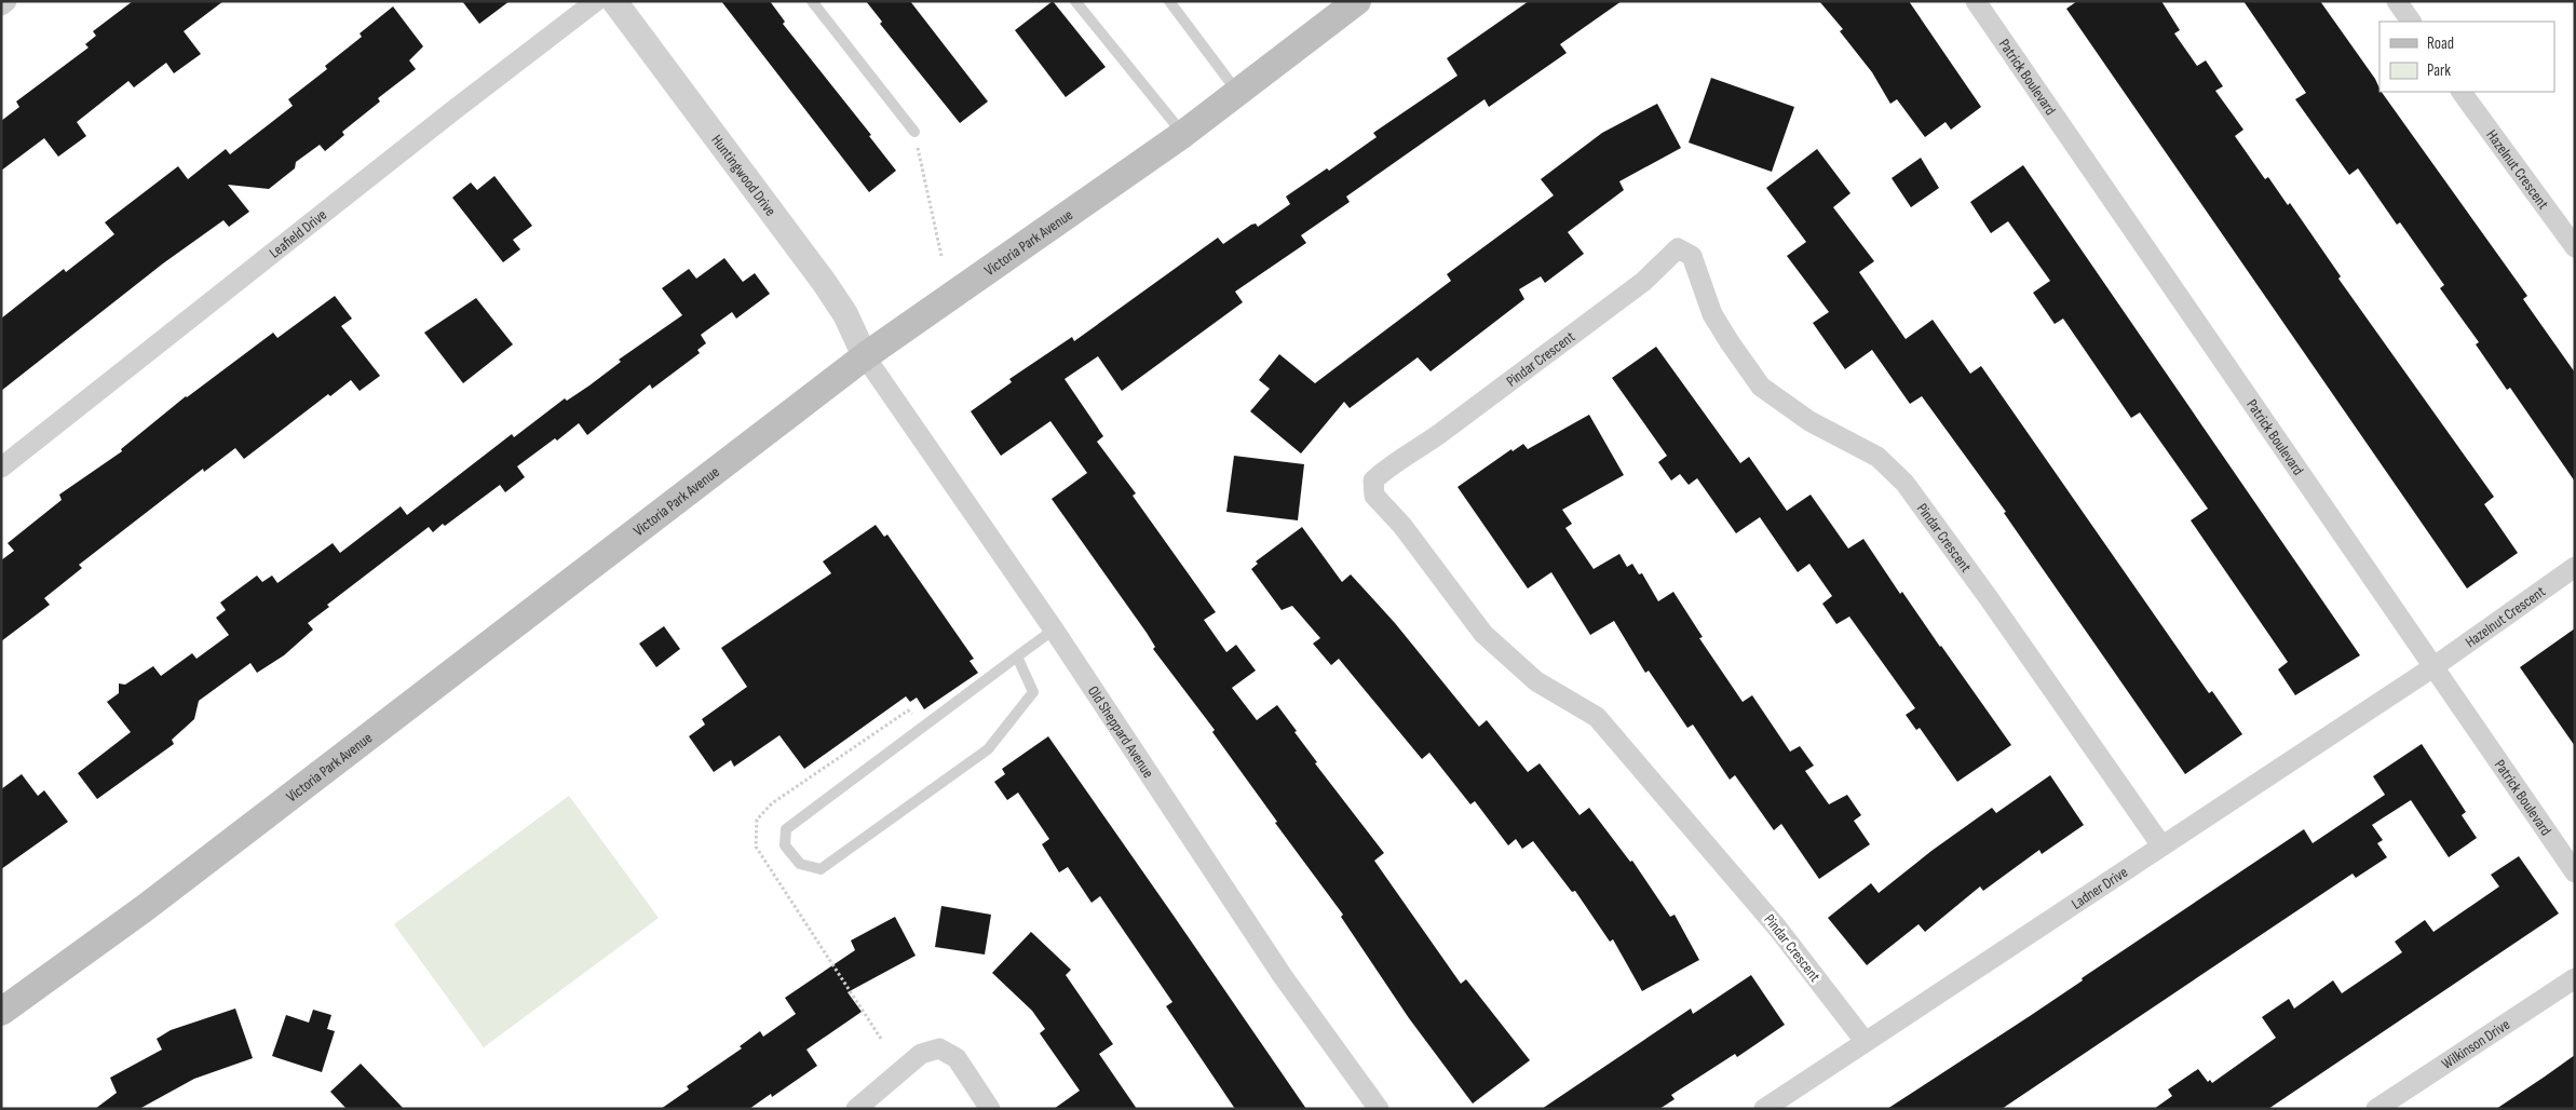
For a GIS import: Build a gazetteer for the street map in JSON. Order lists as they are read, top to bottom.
{
  "streets": {
    "main road": ["Victoria Park Avenue"],
    "street": [
      "Patrick Boulevard",
      "Hazelnut Crescent",
      "Huntingwood Drive",
      "Leafield Drive",
      "Pindar Crescent",
      "Old Sheppard Avenue",
      "Ladner Drive",
      "Wilkinson Drive"
    ]
  },
  "crossings": [
    ["Patrick Boulevard", "Hazelnut Crescent"],
    ["Patrick Boulevard", "Ladner Drive"],
    ["Hazelnut Crescent", "Ladner Drive"],
    ["Huntingwood Drive", "Victoria Park Avenue"],
    ["Huntingwood Drive", "Old Sheppard Avenue"],
    ["Victoria Park Avenue", "Old Sheppard Avenue"],
    ["Pindar Crescent", "Ladner Drive"]
  ],
  "legend": ["Road", "Park"]
}
